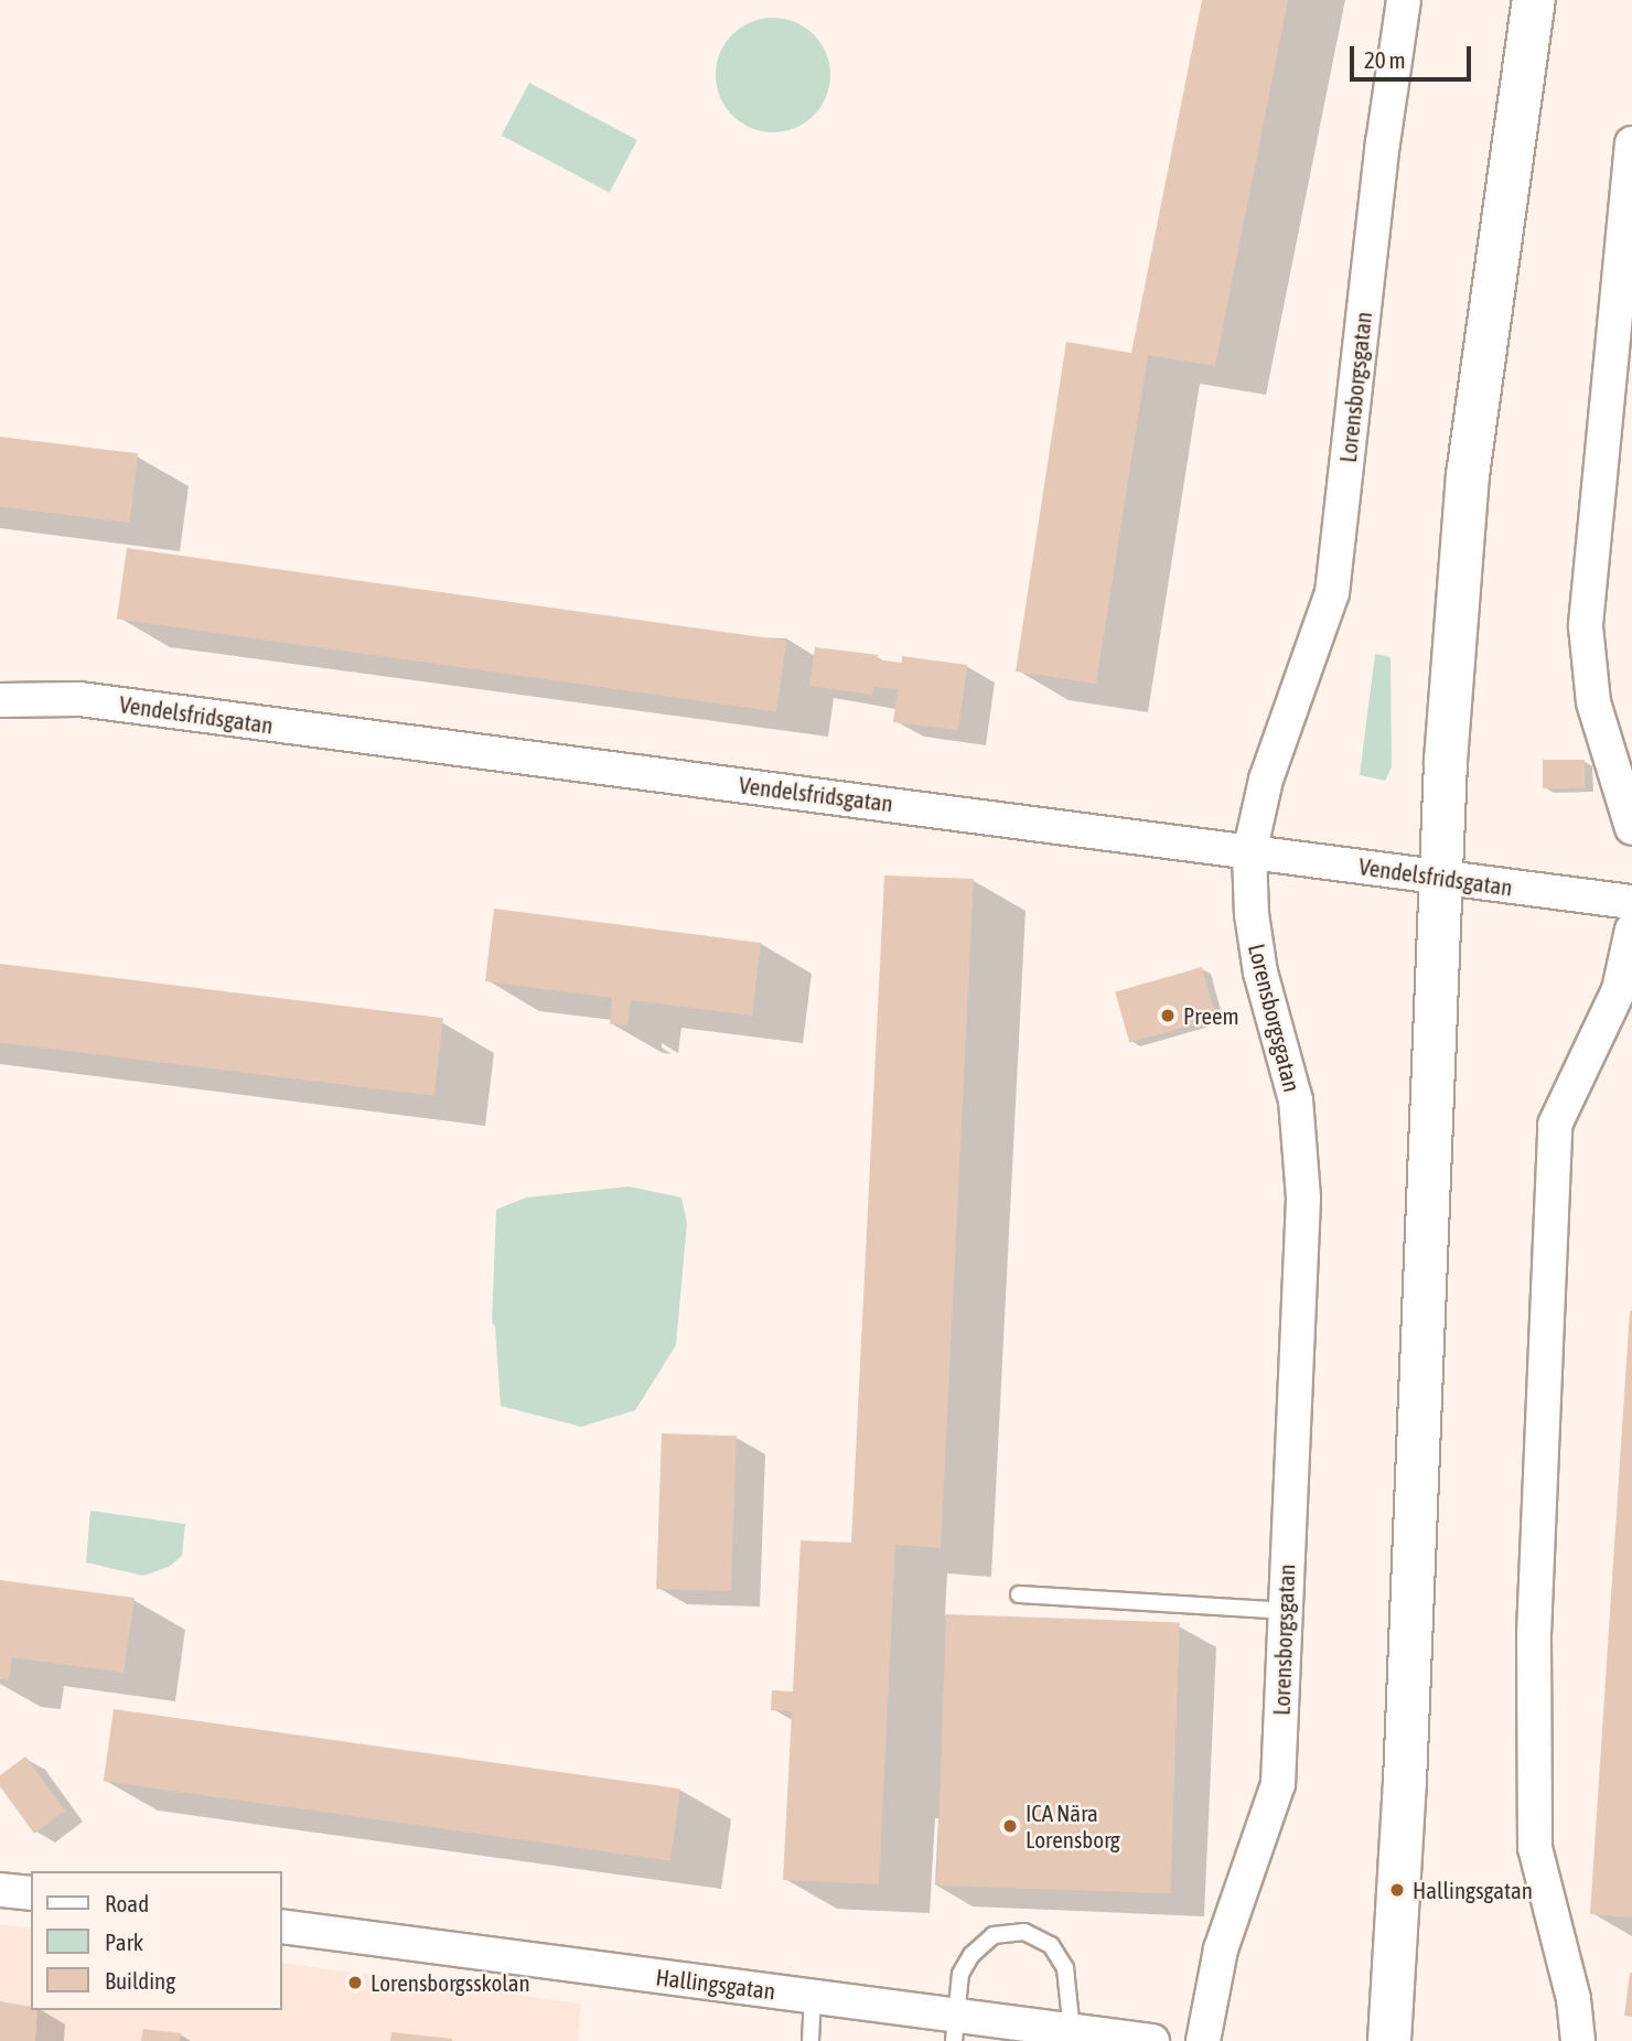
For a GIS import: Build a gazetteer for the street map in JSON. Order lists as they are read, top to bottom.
{
  "streets": {
    "street": ["Lorensborgsgatan", "Vendelsfridsgatan", "Hallingsgatan"]
  },
  "crossings": [
    ["Lorensborgsgatan", "Vendelsfridsgatan"]
  ],
  "places": [
    "Preem",
    "ICA Nära Lorensborg",
    "Hallingsgatan",
    "Lorensborgsskolan"
  ],
  "legend": ["Road", "Park", "Building"],
  "scale_bar": "20 m"
}
